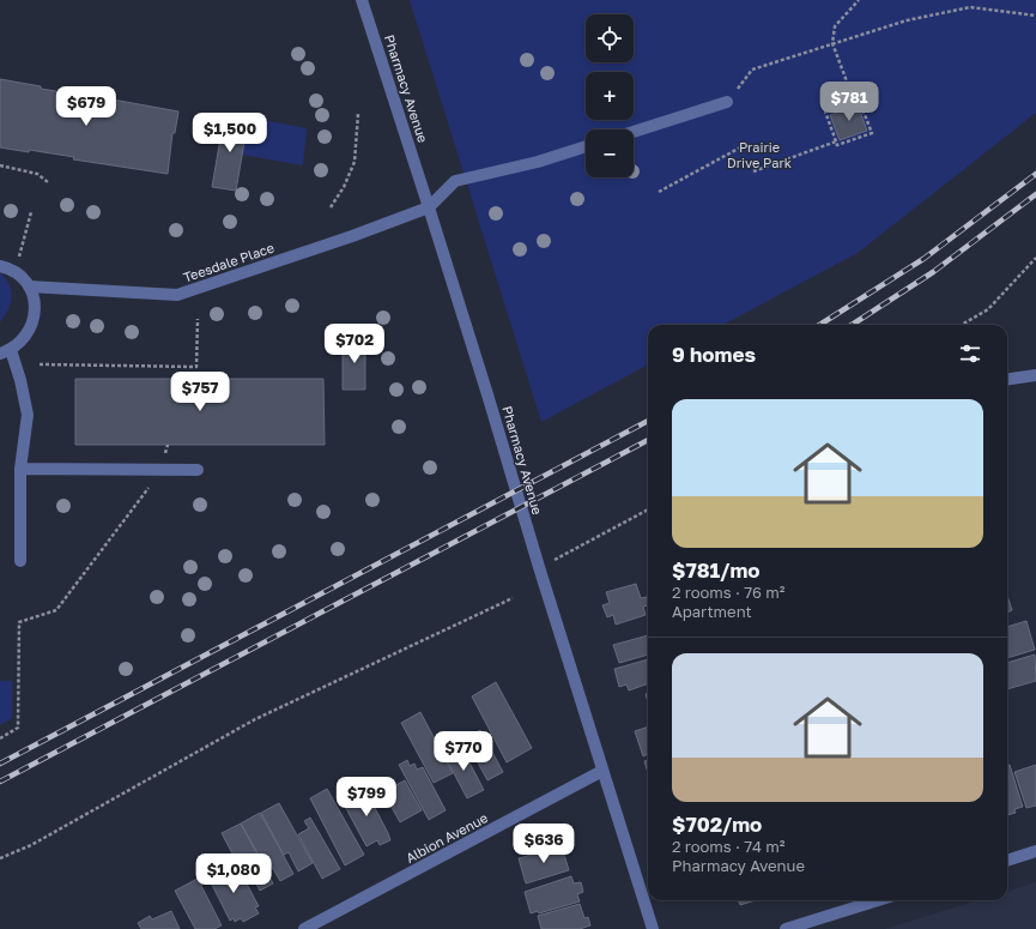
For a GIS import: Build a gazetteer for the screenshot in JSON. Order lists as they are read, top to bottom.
{
  "streets": {
    "street": ["Pharmacy Avenue", "Teesdale Place", "Albion Avenue"]
  },
  "crossings": [
    ["Pharmacy Avenue", "Teesdale Place"],
    ["Pharmacy Avenue", "Albion Avenue"]
  ],
  "parks": ["Prairie Drive Park"],
  "page": {
    "map_buttons": ["+", "−"],
    "price": [
      "$781",
      "$679",
      "$1,500",
      "$702",
      "$757",
      "$770",
      "$799",
      "$636",
      "$1,080"
    ],
    "heading": "9 homes",
    "list": [
      {
        "name": "$781/mo",
        "note": "2 rooms · 76 m² · Apartment"
      },
      {
        "name": "$702/mo",
        "note": "2 rooms · 74 m² · Pharmacy Avenue"
      }
    ]
  }
}
